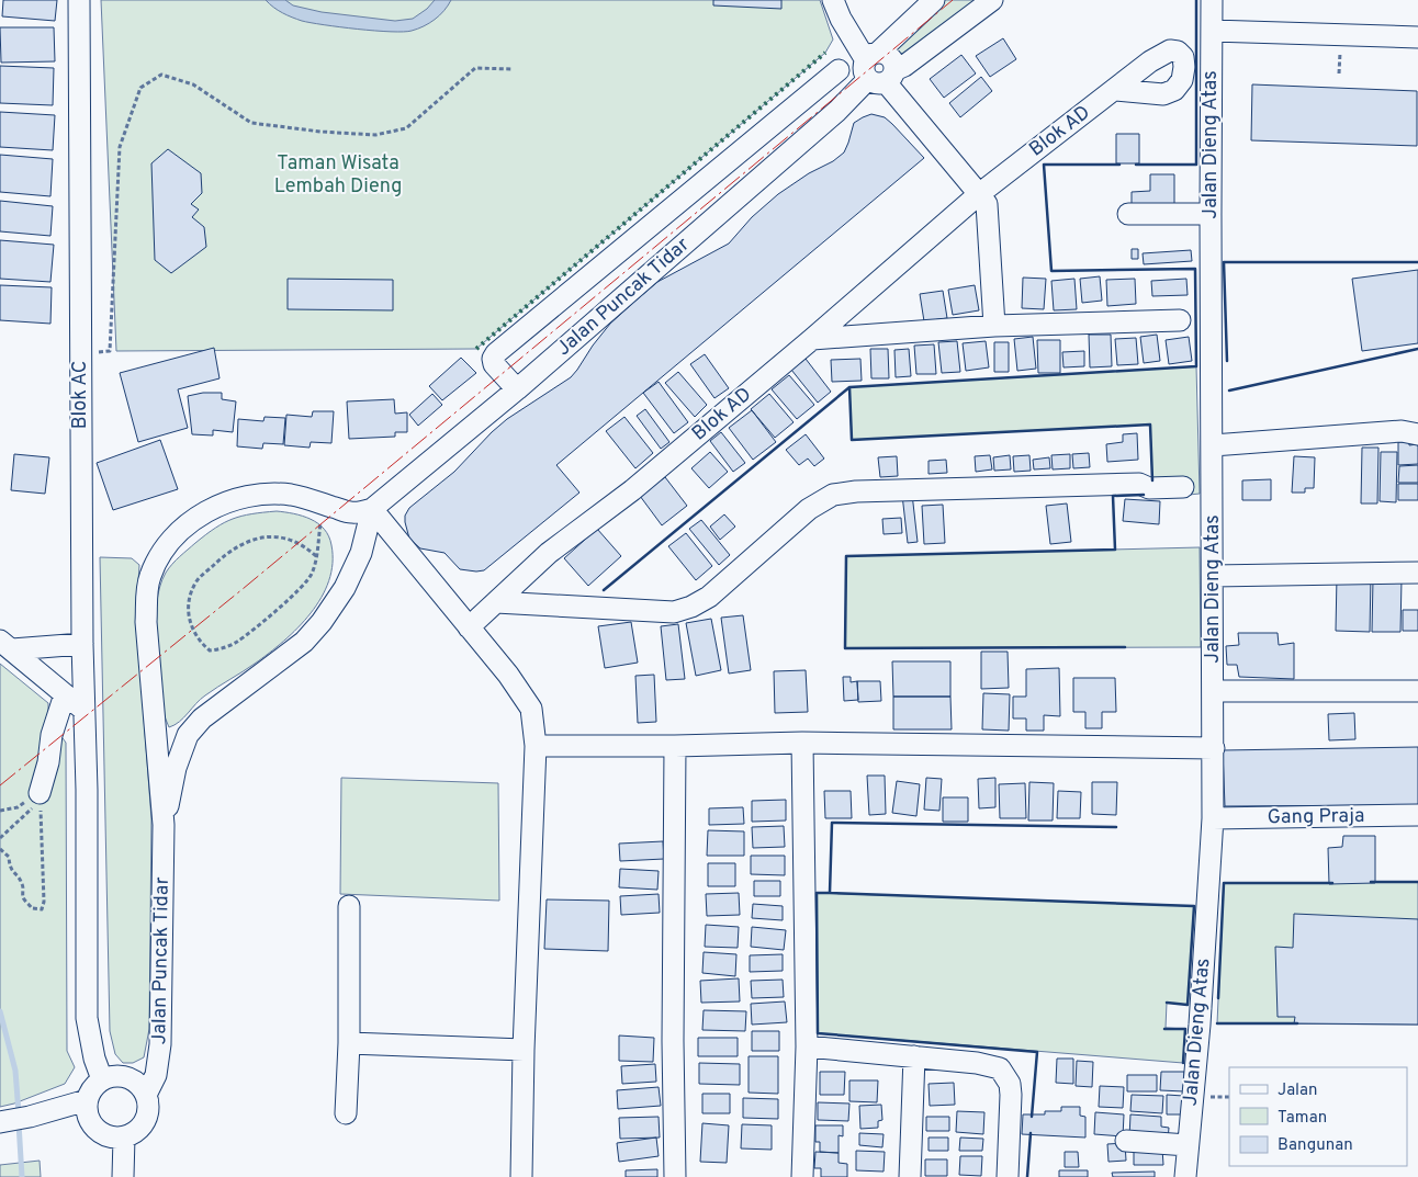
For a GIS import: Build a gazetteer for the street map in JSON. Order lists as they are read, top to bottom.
{
  "streets": {
    "street": [
      "Blok AD",
      "Jalan Dieng Atas",
      "Jalan Puncak Tidar",
      "Blok AC",
      "Gang Praja"
    ]
  },
  "crossings": [
    ["Jalan Dieng Atas", "Gang Praja"],
    ["Jalan Puncak Tidar", "Blok AC"]
  ],
  "parks": ["Taman Wisata Lembah Dieng"],
  "legend": ["Jalan", "Taman", "Bangunan"]
}
